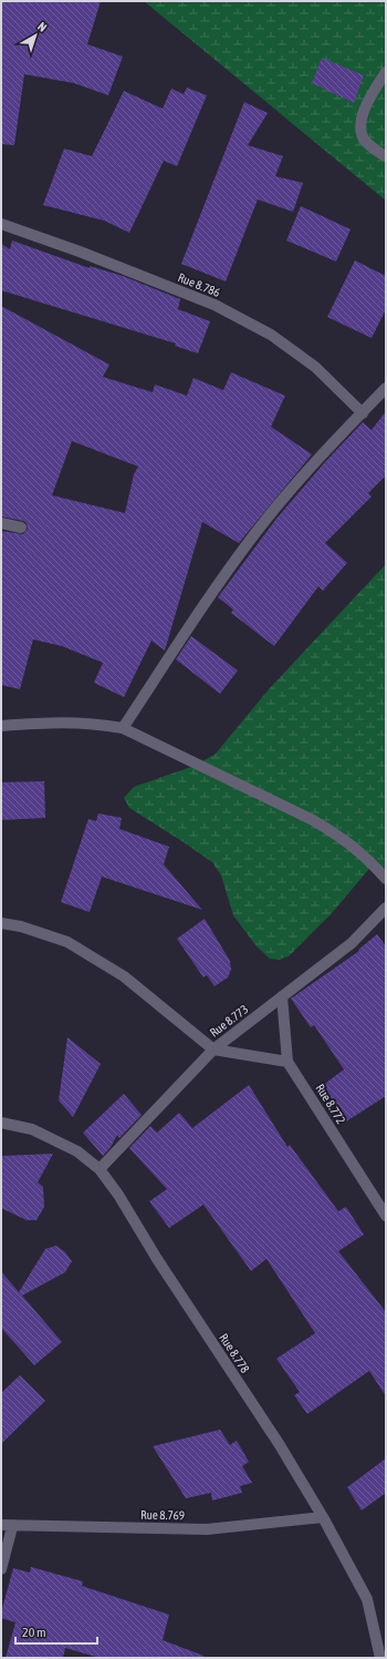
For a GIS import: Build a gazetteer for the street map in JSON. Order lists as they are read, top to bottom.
{
  "streets": {
    "street": [
      "Rue 8.786",
      "Rue 8.773",
      "Rue 8.772",
      "Rue 8.778",
      "Rue 8.769"
    ]
  },
  "crossings": [
    ["Rue 8.773", "Rue 8.772"],
    ["Rue 8.773", "Rue 8.778"],
    ["Rue 8.778", "Rue 8.769"]
  ],
  "scale_bar": "20 m",
  "north": "top right"
}
